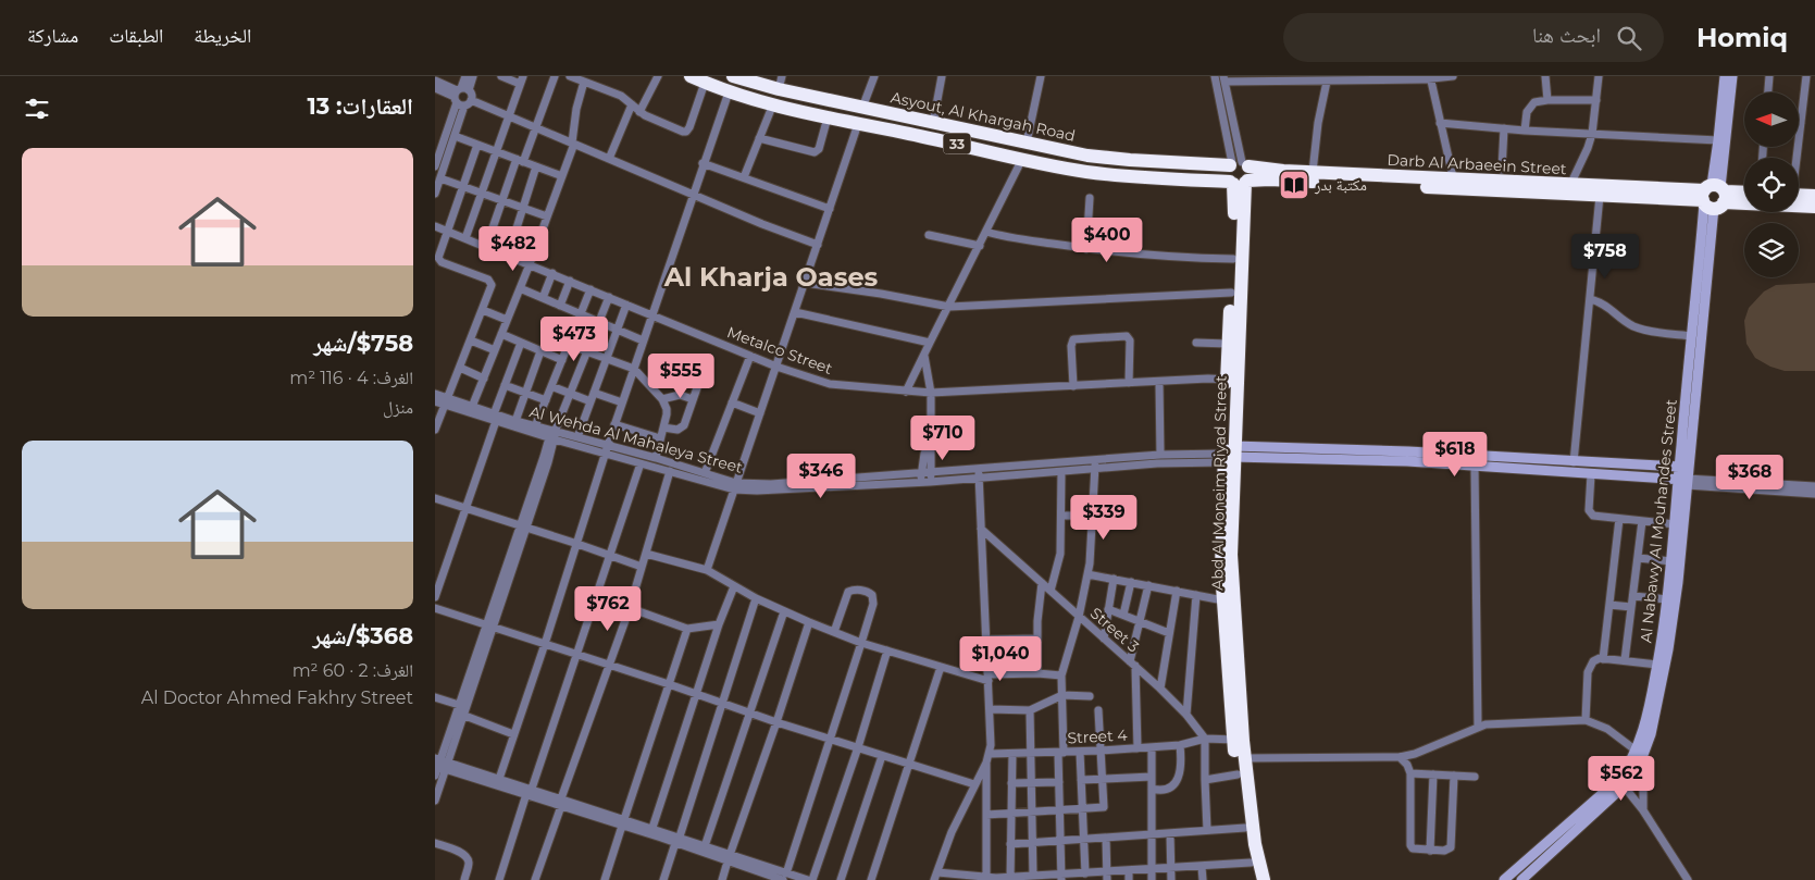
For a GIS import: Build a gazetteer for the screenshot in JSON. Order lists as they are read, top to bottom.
{
  "streets": {
    "highway": [
      "Asyout, Al Khargah Road",
      "33",
      "Darb Al Arbaeein Street",
      "Abd Al Moneim Riyad Street"
    ],
    "street": [
      "Metalco Street",
      "Al Wehda Al Mahaleya Street",
      "Al Nabawy Al Mouhandes Street",
      "Street 3",
      "Street 4"
    ]
  },
  "crossings": [
    ["Asyout, Al Khargah Road", "Darb Al Arbaeein Street"],
    ["33", "Darb Al Arbaeein Street"],
    ["33", "Abd Al Moneim Riyad Street"],
    ["Darb Al Arbaeein Street", "Abd Al Moneim Riyad Street"],
    ["Darb Al Arbaeein Street", "Al Nabawy Al Mouhandes Street"],
    ["Metalco Street", "Abd Al Moneim Riyad Street"],
    ["Al Wehda Al Mahaleya Street", "Abd Al Moneim Riyad Street"],
    ["Street 3", "Street 4"]
  ],
  "districts": ["Al Kharja Oases"],
  "places": {
    "library": ["مكتبة بدر"]
  },
  "north": "left",
  "page": {
    "header": "Homiq",
    "search": "ابحث هنا",
    "nav": ["الخريطة", "الطبقات", "مشاركة"],
    "heading": "العقارات: 13",
    "list": [
      {
        "name": "$758/شهر",
        "note": "الغرف: 4 · 116 m² · منزل"
      },
      {
        "name": "$368/شهر",
        "note": "الغرف: 2 · 60 m² · Al Doctor Ahmed Fakhry Street"
      }
    ],
    "price": [
      "$400",
      "$482",
      "$758",
      "$473",
      "$555",
      "$710",
      "$618",
      "$346",
      "$368",
      "$339",
      "$762",
      "$1,040",
      "$562"
    ]
  }
}
